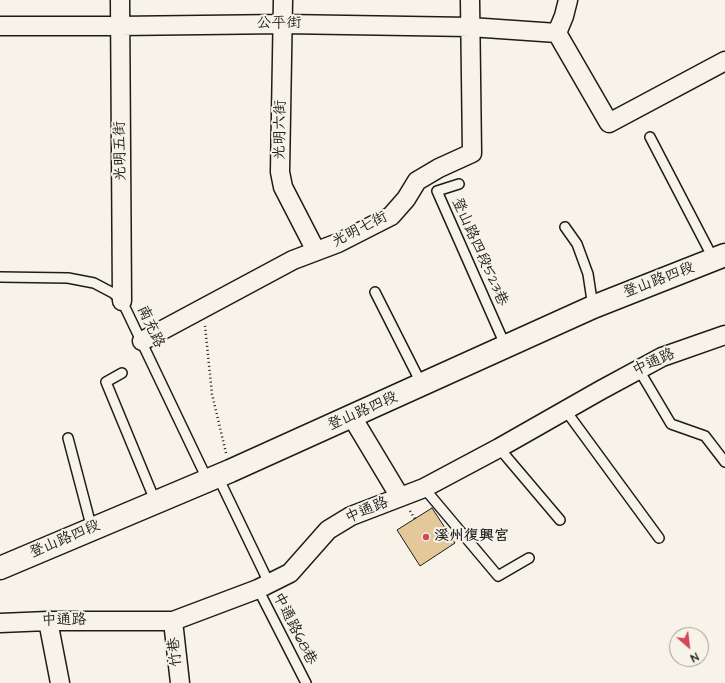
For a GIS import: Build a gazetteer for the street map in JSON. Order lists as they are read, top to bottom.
{
  "streets": {
    "street": [
      "公平街",
      "光明六街",
      "光明五街",
      "光明七街",
      "登山路四段",
      "中通路",
      "竹巷"
    ],
    "lane": ["登山路四段523巷", "南充路", "中通路68巷"]
  },
  "crossings": [
    ["公平街", "光明六街"],
    ["公平街", "光明五街"],
    ["公平街", "光明七街"],
    ["光明六街", "光明七街"],
    ["光明五街", "南充路"],
    ["光明七街", "南充路"],
    ["登山路四段523巷", "登山路四段"],
    ["登山路四段", "南充路"],
    ["南充路", "中通路"],
    ["南充路", "中通路68巷"],
    ["中通路", "中通路68巷"],
    ["中通路", "竹巷"]
  ],
  "places": ["溪州復興宮"],
  "north": "bottom right"
}
